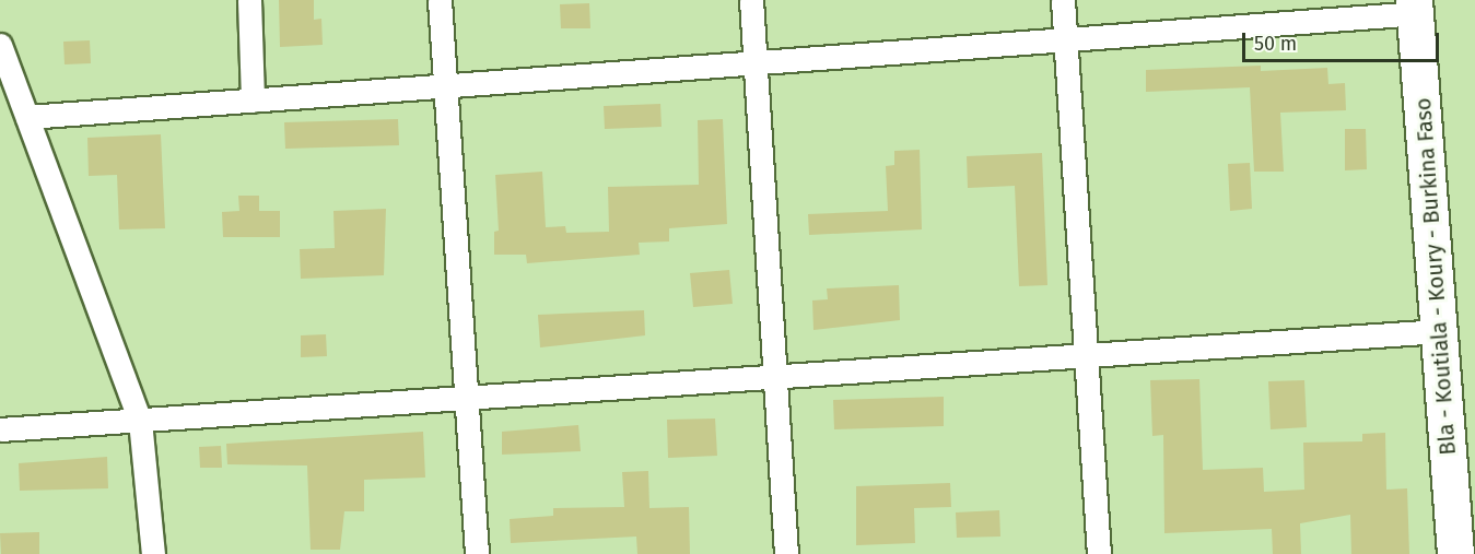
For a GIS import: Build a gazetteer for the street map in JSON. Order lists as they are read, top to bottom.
{
  "streets": {
    "main road": ["Bla - Koutiala - Koury - Burkina Faso"]
  },
  "scale_bar": "50 m"
}
